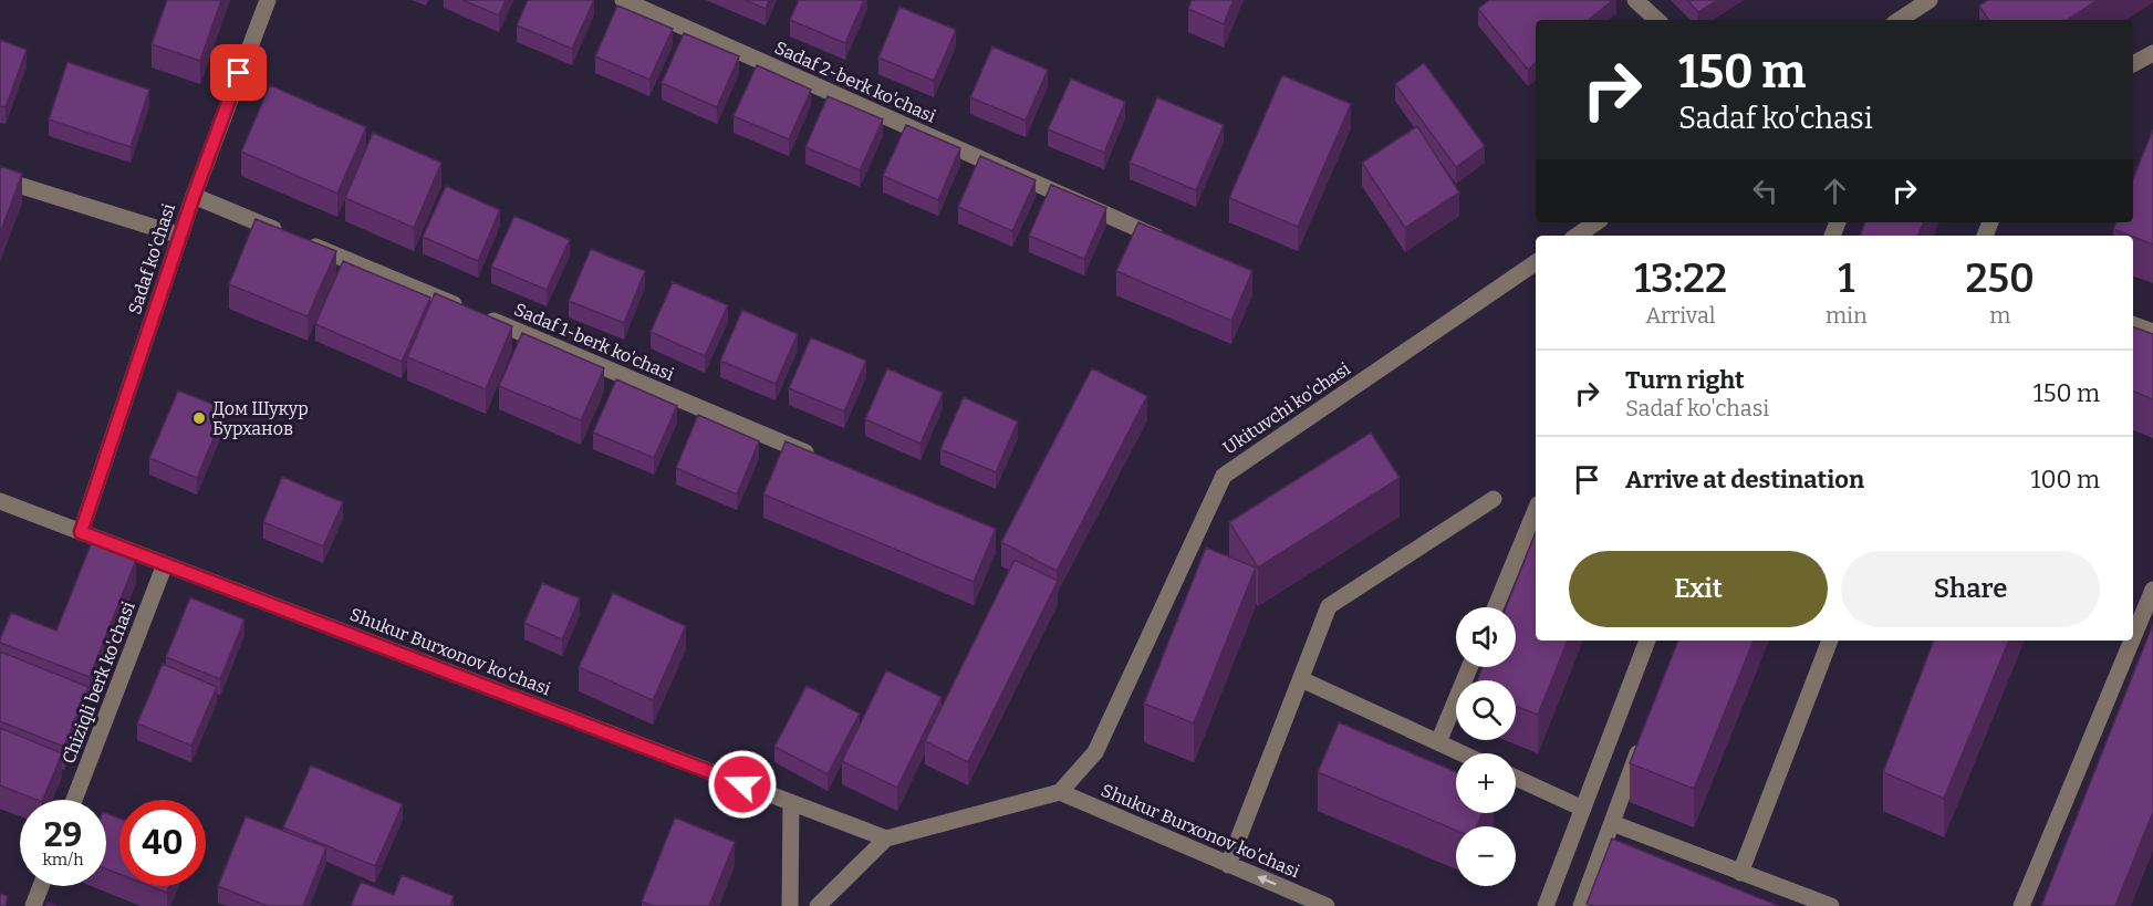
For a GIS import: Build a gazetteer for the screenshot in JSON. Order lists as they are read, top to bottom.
{
  "streets": {
    "street": [
      "Sadaf 2-berk ko'chasi",
      "Sadaf ko'chasi",
      "Sadaf 1-berk ko'chasi",
      "Ukituvchi ko'chasi",
      "Shukur Burxonov ko'chasi",
      "Chiziqli berk ko'chasi"
    ]
  },
  "crossings": [
    ["Sadaf ko'chasi", "Sadaf 1-berk ko'chasi"],
    ["Sadaf ko'chasi", "Shukur Burxonov ko'chasi"],
    ["Ukituvchi ko'chasi", "Shukur Burxonov ko'chasi"],
    ["Shukur Burxonov ko'chasi", "Chiziqli berk ko'chasi"]
  ],
  "places": ["Дом Шукур Бурханов"],
  "page": {
    "turn": ["150 m", "Sadaf ko'chasi"],
    "eta": [
      "13:22",
      "Arrival",
      "1",
      "min",
      "250",
      "m"
    ],
    "list": [
      {
        "name": "Turn right",
        "note": "Sadaf ko'chasi",
        "value": "150 m"
      },
      {
        "name": "Arrive at destination",
        "value": "100 m"
      }
    ],
    "buttons": ["Exit", "Share"],
    "map_buttons": ["+", "−"],
    "speed": "29 km/h",
    "limit": "40"
  }
}
